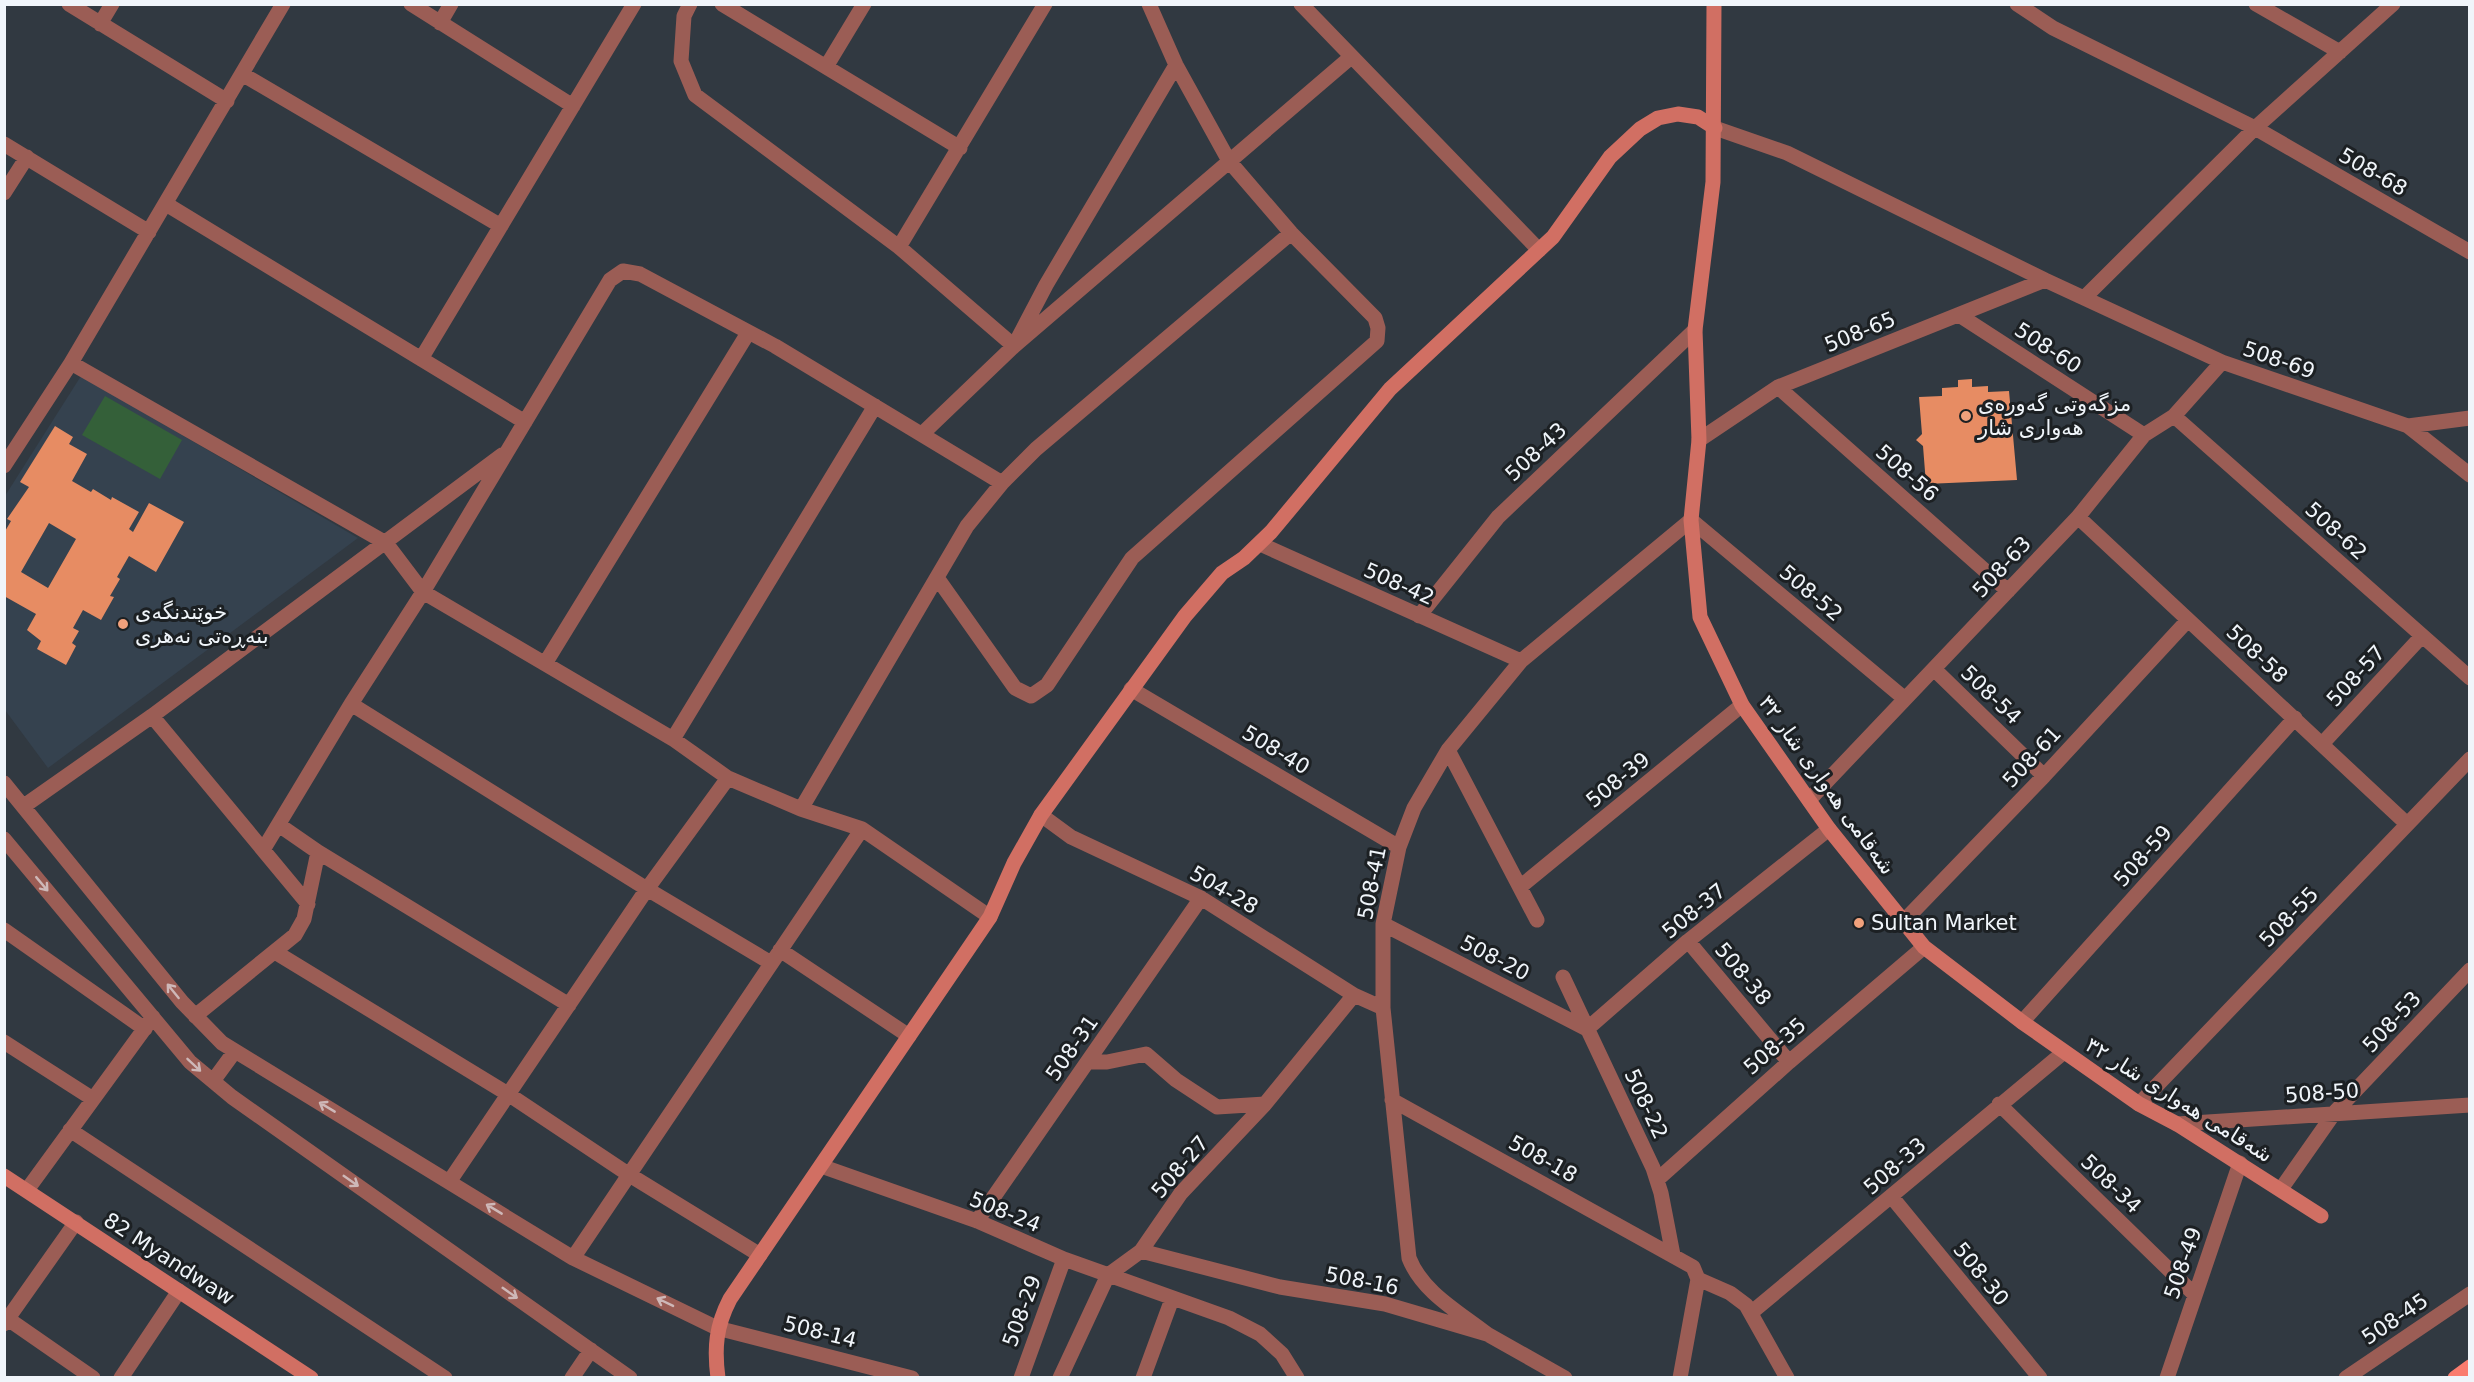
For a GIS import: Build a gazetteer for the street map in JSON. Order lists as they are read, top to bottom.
{
  "streets": {
    "street": [
      "508-68",
      "508-65",
      "508-60",
      "508-69",
      "508-43",
      "508-56",
      "508-62",
      "508-63",
      "508-42",
      "508-52",
      "508-58",
      "508-57",
      "508-54",
      "508-40",
      "508-61",
      "508-39",
      "شەقامی هەواری شار ٣٢",
      "508-59",
      "508-41",
      "504-28",
      "508-37",
      "508-55",
      "508-20",
      "508-38",
      "508-53",
      "508-35",
      "508-31",
      "508-50",
      "508-22",
      "508-18",
      "508-33",
      "508-27",
      "508-34",
      "508-24",
      "82 Myandwaw",
      "508-49",
      "508-30",
      "508-16",
      "508-29",
      "508-45",
      "508-14"
    ]
  },
  "crossings": [
    ["508-65", "508-60"],
    ["508-65", "508-69"],
    ["508-65", "508-56"],
    ["508-65", "شەقامی هەواری شار ٣٢"],
    ["508-60", "508-63"],
    ["508-69", "508-63"],
    ["508-69", "شەقامی هەواری شار ٣٢"],
    ["508-43", "508-42"],
    ["508-43", "شەقامی هەواری شار ٣٢"],
    ["508-56", "508-63"],
    ["508-62", "508-63"],
    ["508-62", "508-57"],
    ["508-63", "508-52"],
    ["508-63", "508-58"],
    ["508-63", "508-54"],
    ["508-63", "شەقامی هەواری شار ٣٢"],
    ["508-42", "508-41"],
    ["508-52", "شەقامی هەواری شار ٣٢"],
    ["508-52", "508-41"],
    ["508-58", "508-57"],
    ["508-58", "508-61"],
    ["508-58", "508-59"],
    ["508-58", "508-55"],
    ["508-54", "508-61"],
    ["508-40", "508-41"],
    ["508-61", "شەقامی هەواری شار ٣٢"],
    ["508-39", "شەقامی هەواری شار ٣٢"],
    ["شەقامی هەواری شار ٣٢", "508-59"],
    ["شەقامی هەواری شار ٣٢", "508-41"],
    ["شەقامی هەواری شار ٣٢", "508-37"],
    ["شەقامی هەواری شار ٣٢", "508-55"],
    ["شەقامی هەواری شار ٣٢", "508-53"],
    ["شەقامی هەواری شار ٣٢", "508-35"],
    ["شەقامی هەواری شار ٣٢", "508-50"],
    ["شەقامی هەواری شار ٣٢", "508-33"],
    ["شەقامی هەواری شار ٣٢", "508-49"],
    ["508-41", "504-28"],
    ["508-41", "508-20"],
    ["508-41", "508-18"],
    ["508-41", "508-16"],
    ["504-28", "508-31"],
    ["504-28", "508-27"],
    ["508-37", "508-20"],
    ["508-37", "508-38"],
    ["508-37", "508-22"],
    ["508-20", "508-22"],
    ["508-38", "508-35"],
    ["508-53", "508-50"],
    ["508-35", "508-22"],
    ["508-31", "508-24"],
    ["508-22", "508-18"],
    ["508-18", "508-33"],
    ["508-33", "508-34"],
    ["508-33", "508-30"],
    ["508-27", "508-24"],
    ["508-27", "508-16"],
    ["508-34", "508-49"],
    ["508-24", "508-29"]
  ],
  "places": ["مزگەوتی گەورەی هەواری شار", "خوێندنگەی بنەڕەتی نەهری", "Sultan Market"]
}
